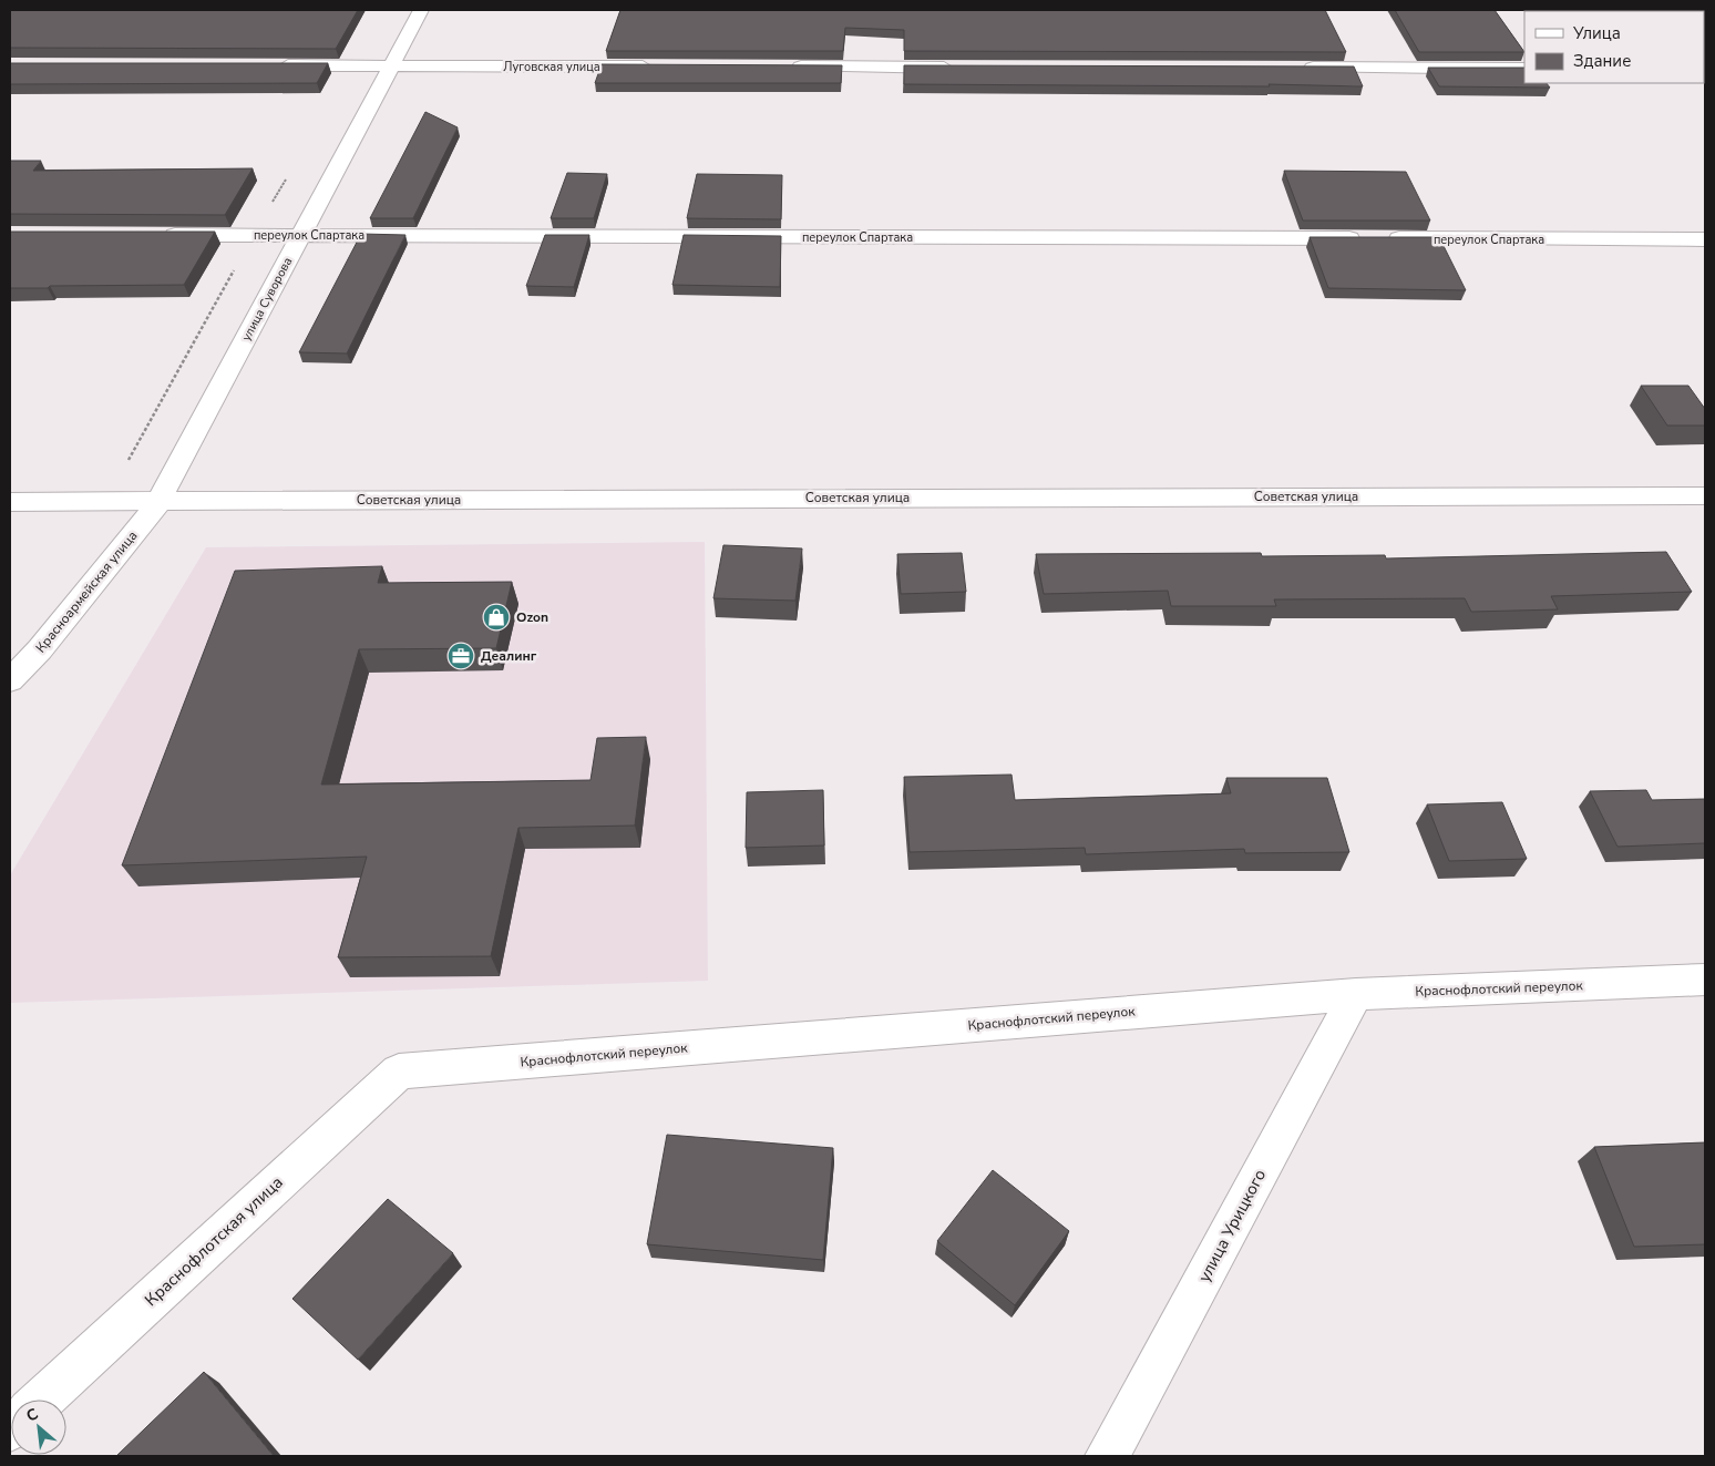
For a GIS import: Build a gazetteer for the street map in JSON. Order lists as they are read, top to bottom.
{
  "streets": {
    "street": [
      "Луговская улица",
      "переулок Спартака",
      "улица Суворова",
      "Советская улица",
      "Красноармейская улица",
      "Краснофлотский переулок",
      "улица Урицкого",
      "Краснофлотская улица"
    ]
  },
  "crossings": [
    ["Луговская улица", "улица Суворова"],
    ["переулок Спартака", "улица Суворова"],
    ["улица Суворова", "Советская улица"],
    ["улица Суворова", "Красноармейская улица"],
    ["Советская улица", "Красноармейская улица"],
    ["Краснофлотский переулок", "улица Урицкого"],
    ["Краснофлотский переулок", "Краснофлотская улица"]
  ],
  "places": {
    "shop": ["Ozon"],
    "office": ["Деалинг"]
  },
  "legend": ["Улица", "Здание"],
  "north": "top left"
}
